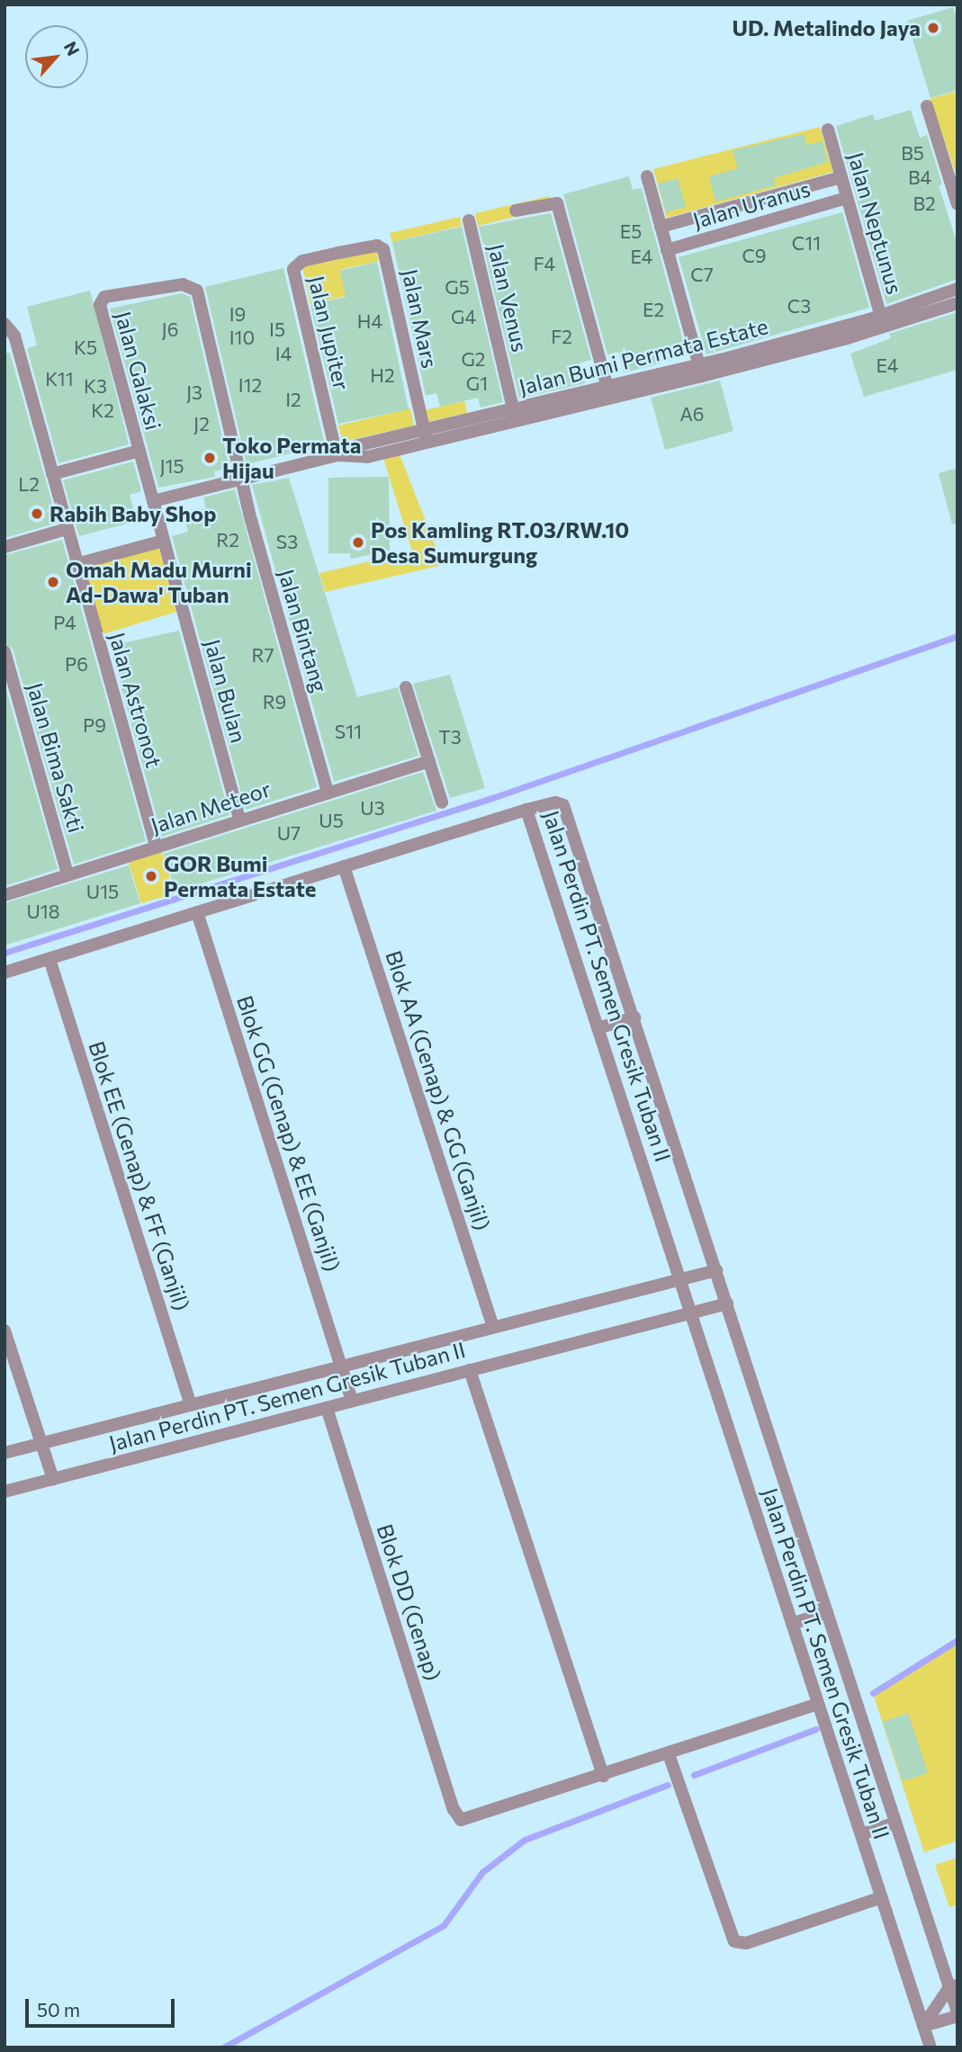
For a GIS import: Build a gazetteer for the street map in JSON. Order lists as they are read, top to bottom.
{
  "streets": {
    "street": [
      "Jalan Uranus",
      "Jalan Neptunus",
      "Jalan Venus",
      "Jalan Mars",
      "Jalan Jupiter",
      "Jalan Bumi Permata Estate",
      "Jalan Galaksi",
      "Jalan Bintang",
      "Jalan Bulan",
      "Jalan Astronot",
      "Jalan Bima Sakti",
      "Jalan Meteor",
      "Jalan Perdin PT. Semen Gresik Tuban II",
      "Blok AA (Genap) & GG (Ganjil)",
      "Blok GG (Genap) & EE (Ganjil)",
      "Blok EE (Genap) & FF (Ganjil)",
      "Blok DD (Genap)"
    ]
  },
  "crossings": [
    ["Jalan Uranus", "Jalan Neptunus"],
    ["Jalan Uranus", "Jalan Bumi Permata Estate"],
    ["Jalan Neptunus", "Jalan Bumi Permata Estate"],
    ["Jalan Venus", "Jalan Bumi Permata Estate"],
    ["Jalan Mars", "Jalan Jupiter"],
    ["Jalan Mars", "Jalan Bumi Permata Estate"],
    ["Jalan Jupiter", "Jalan Bumi Permata Estate"],
    ["Jalan Bumi Permata Estate", "Jalan Galaksi"],
    ["Jalan Bumi Permata Estate", "Jalan Bintang"],
    ["Jalan Bumi Permata Estate", "Jalan Bulan"],
    ["Jalan Galaksi", "Jalan Bintang"],
    ["Jalan Galaksi", "Jalan Bulan"],
    ["Jalan Bintang", "Jalan Meteor"],
    ["Jalan Bulan", "Jalan Meteor"],
    ["Jalan Astronot", "Jalan Meteor"],
    ["Jalan Bima Sakti", "Jalan Meteor"],
    ["Jalan Perdin PT. Semen Gresik Tuban II", "Blok AA (Genap) & GG (Ganjil)"],
    ["Jalan Perdin PT. Semen Gresik Tuban II", "Blok GG (Genap) & EE (Ganjil)"],
    ["Jalan Perdin PT. Semen Gresik Tuban II", "Blok EE (Genap) & FF (Ganjil)"],
    ["Jalan Perdin PT. Semen Gresik Tuban II", "Blok DD (Genap)"]
  ],
  "places": [
    "UD. Metalindo Jaya",
    "Toko Permata Hijau",
    "Rabih Baby Shop",
    "Pos Kamling RT.03/RW.10 Desa Sumurgung",
    "Omah Madu Murni Ad-Dawa' Tuban",
    "GOR Bumi Permata Estate"
  ],
  "house_numbers": [
    "B5",
    "B4",
    "B2",
    "E5",
    "C11",
    "C9",
    "E4",
    "F4",
    "C7",
    "G5",
    "C3",
    "E2",
    "I9",
    "G4",
    "H4",
    "J6",
    "I5",
    "F2",
    "I10",
    "K5",
    "I4",
    "G2",
    "E4",
    "H2",
    "K11",
    "G1",
    "I12",
    "K3",
    "J3",
    "I2",
    "K2",
    "A6",
    "J2",
    "J15",
    "L2",
    "R2",
    "S3",
    "P4",
    "R7",
    "P6",
    "R9",
    "P9",
    "S11",
    "T3",
    "U3",
    "U5",
    "U7",
    "U15",
    "U18"
  ],
  "scale_bar": "50 m",
  "north": "top right"
}
